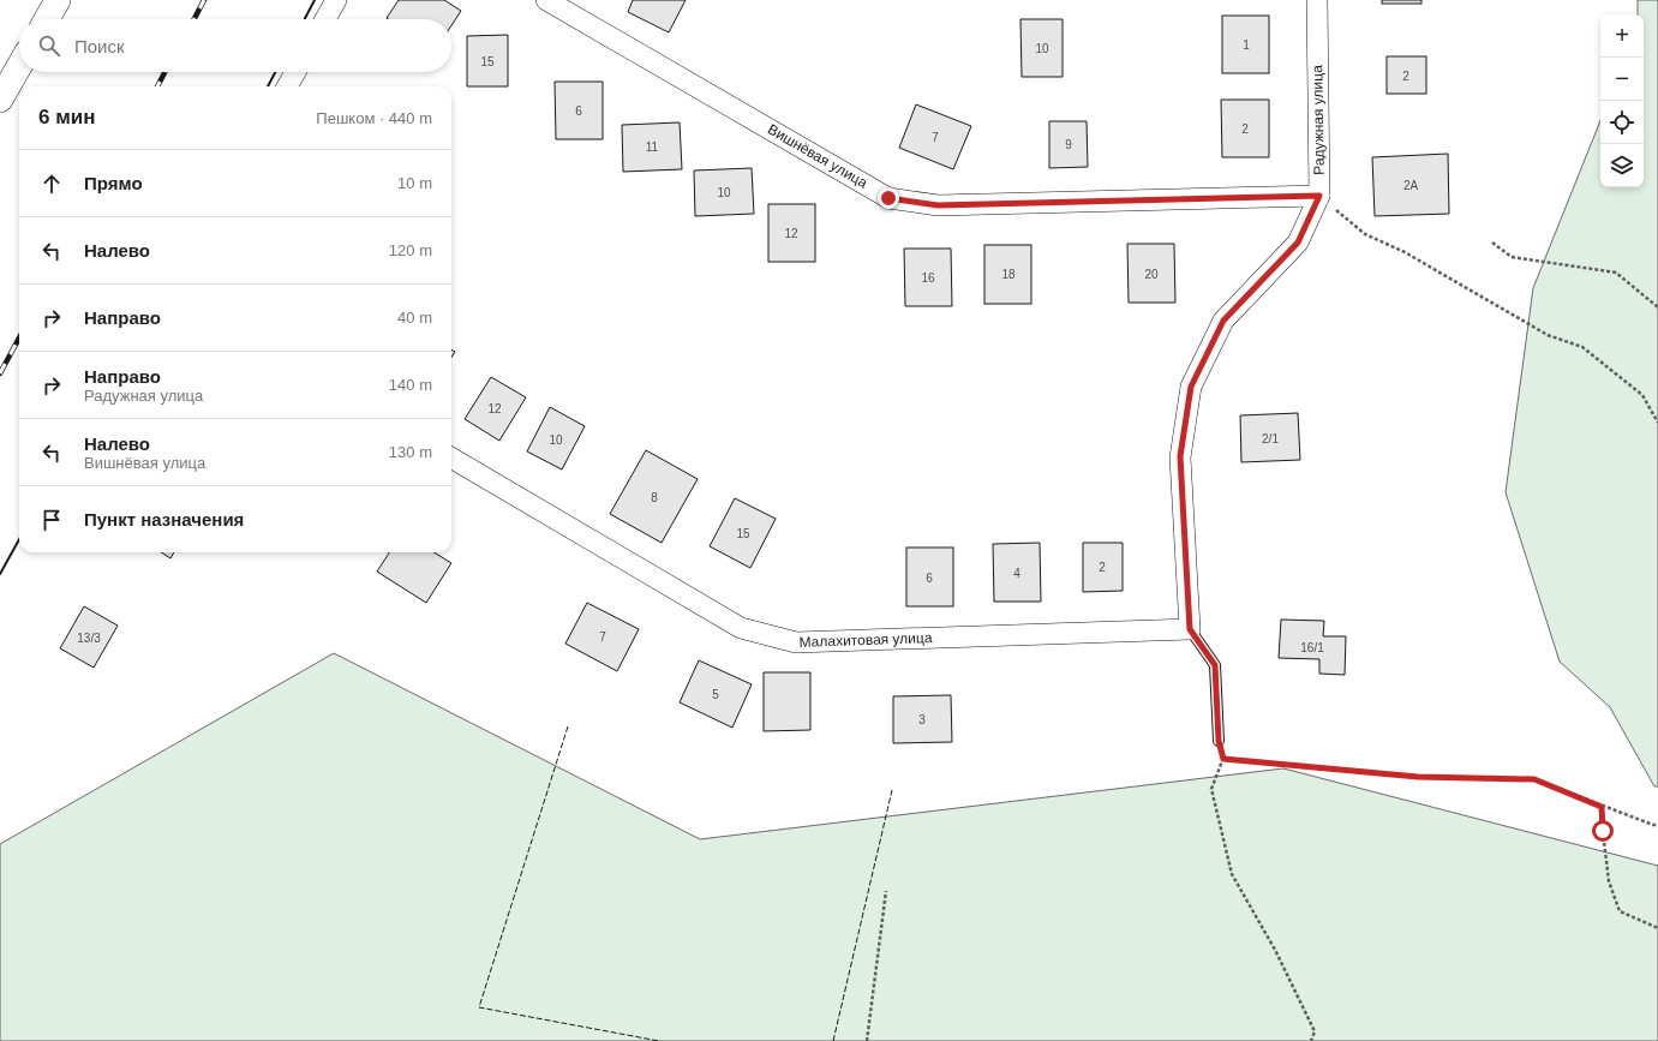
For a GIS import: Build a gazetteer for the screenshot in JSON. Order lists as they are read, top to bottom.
{
  "streets": {
    "street": ["Радужная улица", "Вишнёвая улица", "Малахитовая улица"]
  },
  "crossings": [
    ["Радужная улица", "Вишнёвая улица"],
    ["Радужная улица", "Малахитовая улица"]
  ],
  "house_numbers": [
    "1",
    "10",
    "15",
    "2",
    "6",
    "2",
    "7",
    "9",
    "11",
    "2А",
    "10",
    "12",
    "18",
    "20",
    "16",
    "12",
    "2/1",
    "10",
    "8",
    "15",
    "2",
    "4",
    "6",
    "7",
    "13/3",
    "16/1",
    "5",
    "3"
  ],
  "page": {
    "map_buttons": ["+", "−"],
    "search": "Поиск",
    "heading": ["6 мин", "Пешком · 440 m"],
    "list": [
      ["Прямо", "10 m"],
      ["Налево", "120 m"],
      ["Направо", "40 m"],
      ["Направо", "Радужная улица", "140 m"],
      ["Налево", "Вишнёвая улица", "130 m"],
      "Пункт назначения"
    ]
  }
}
